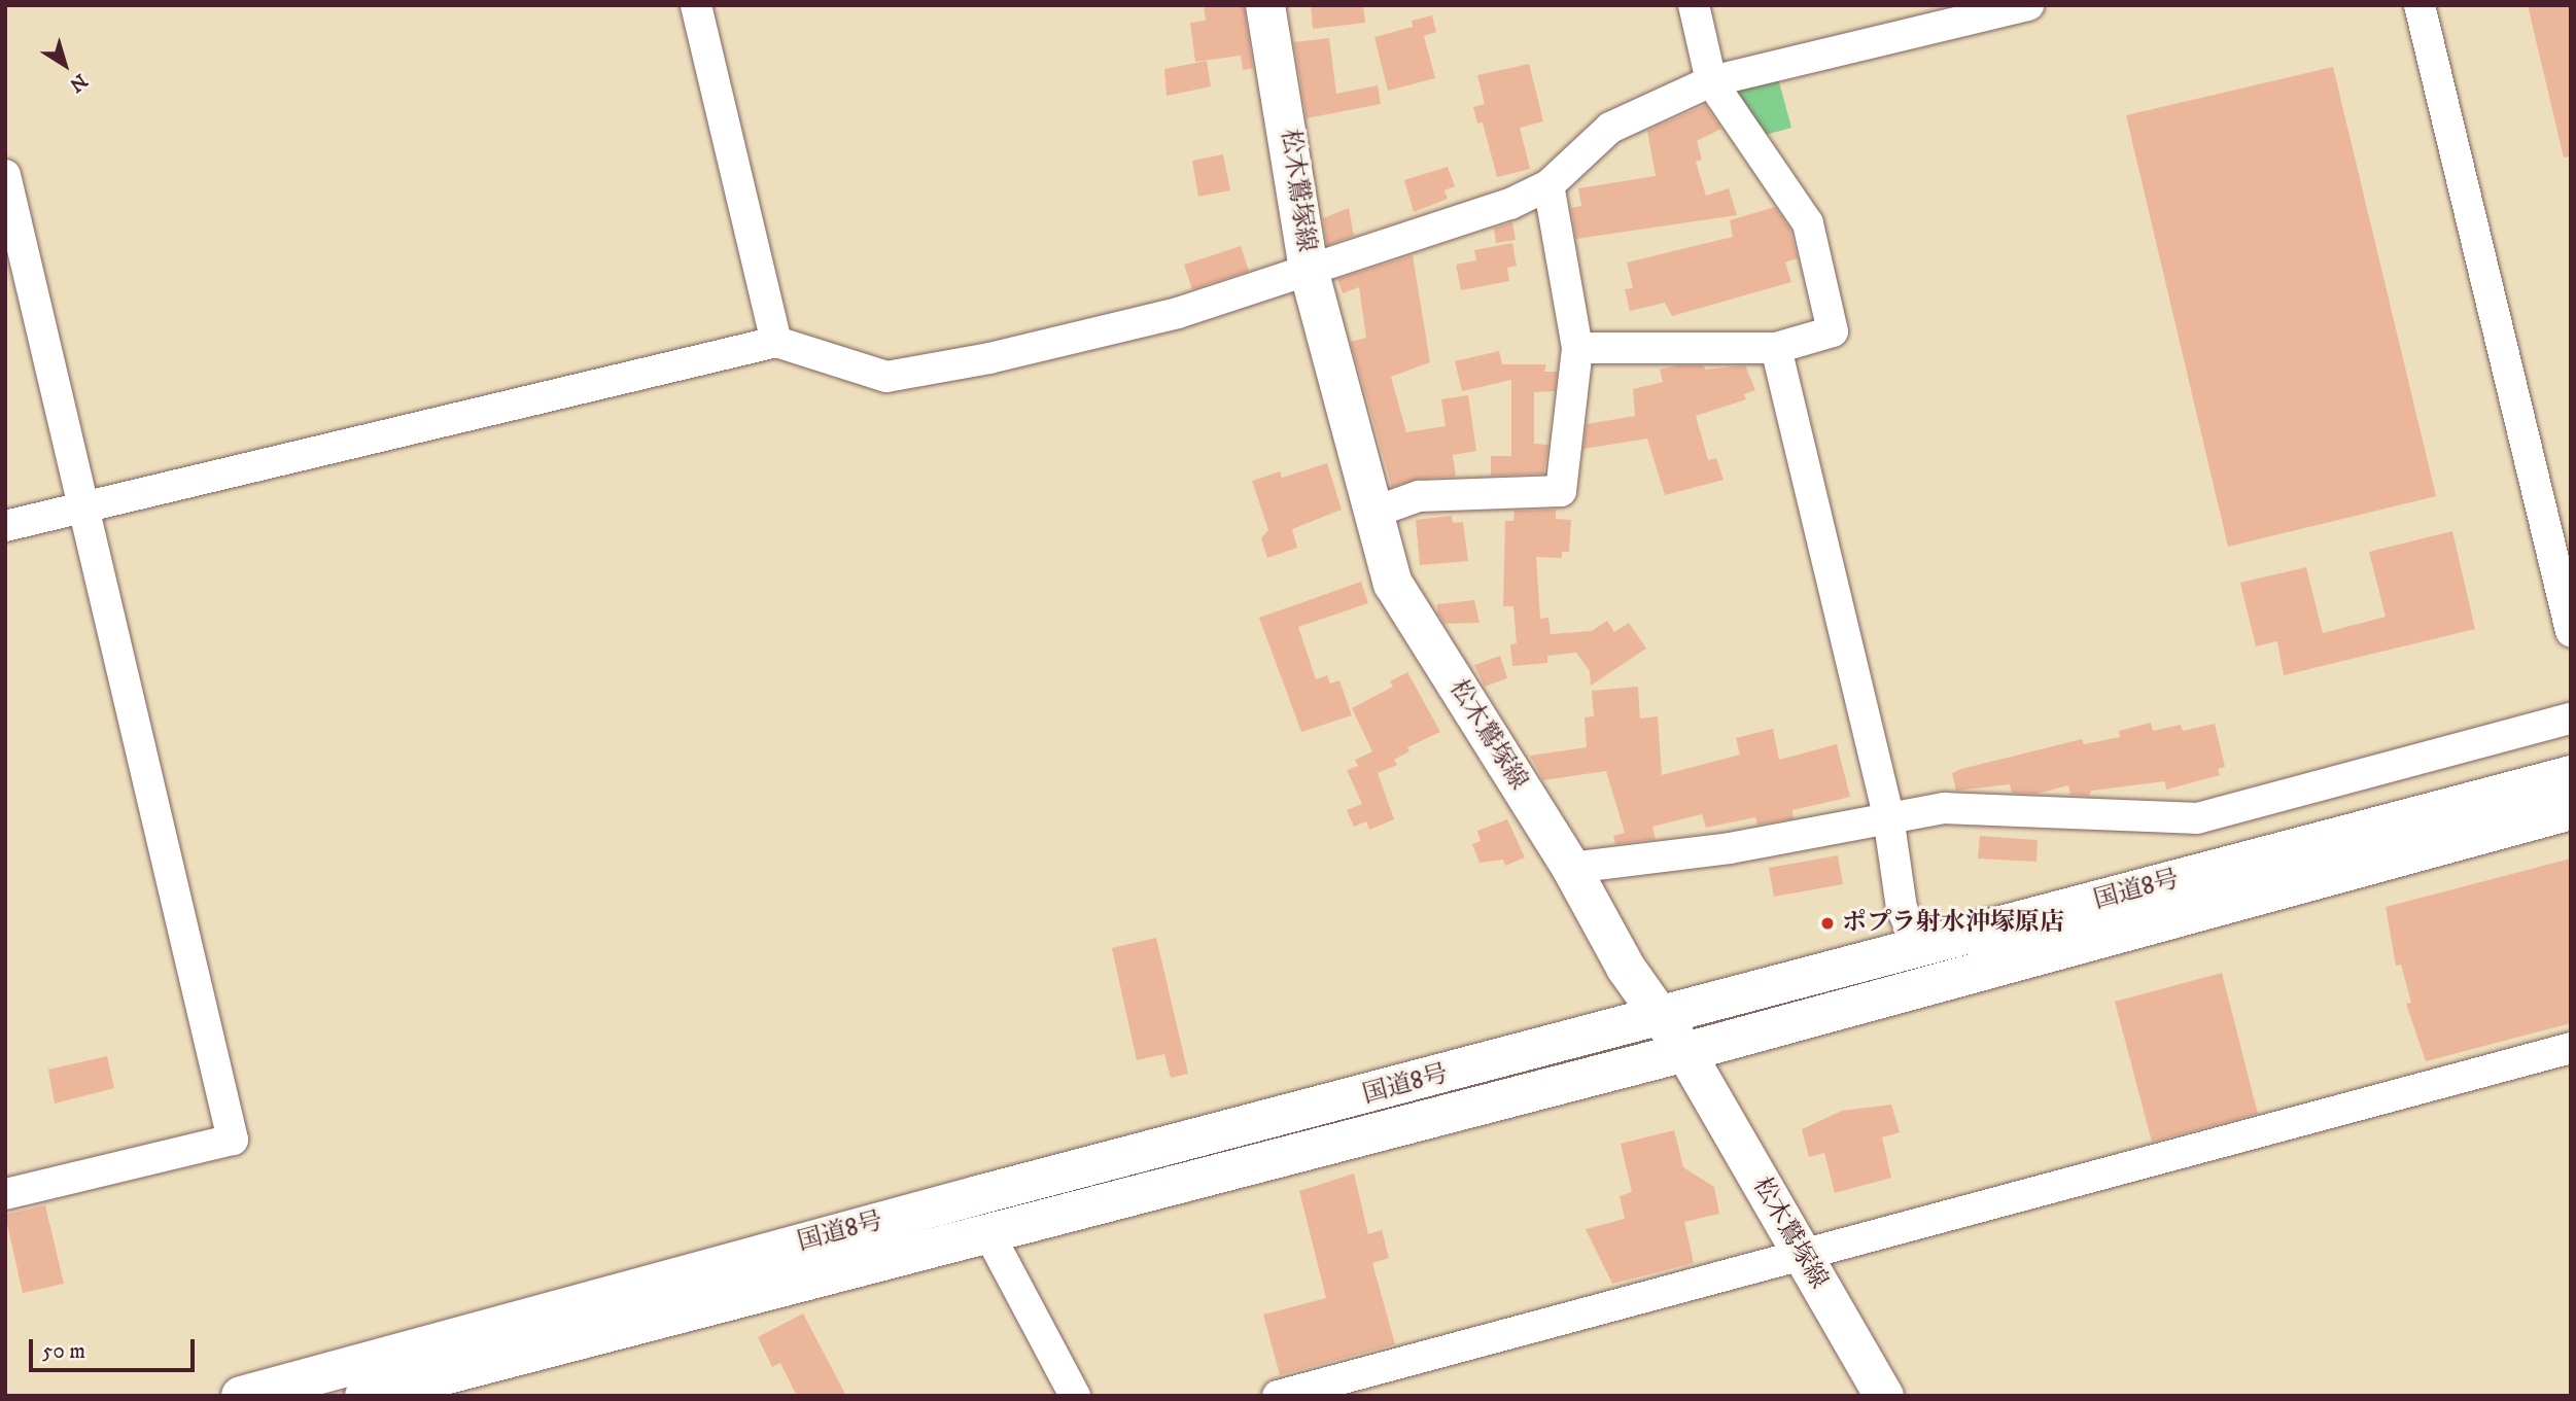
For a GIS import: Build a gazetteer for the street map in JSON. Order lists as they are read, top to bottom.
{
  "streets": {
    "main road": ["松木鷲塚線", "国道8号"]
  },
  "crossings": [
    ["松木鷲塚線", "国道8号"]
  ],
  "places": ["ポプラ射水沖塚原店"],
  "scale_bar": "50 m",
  "north": "bottom right"
}
